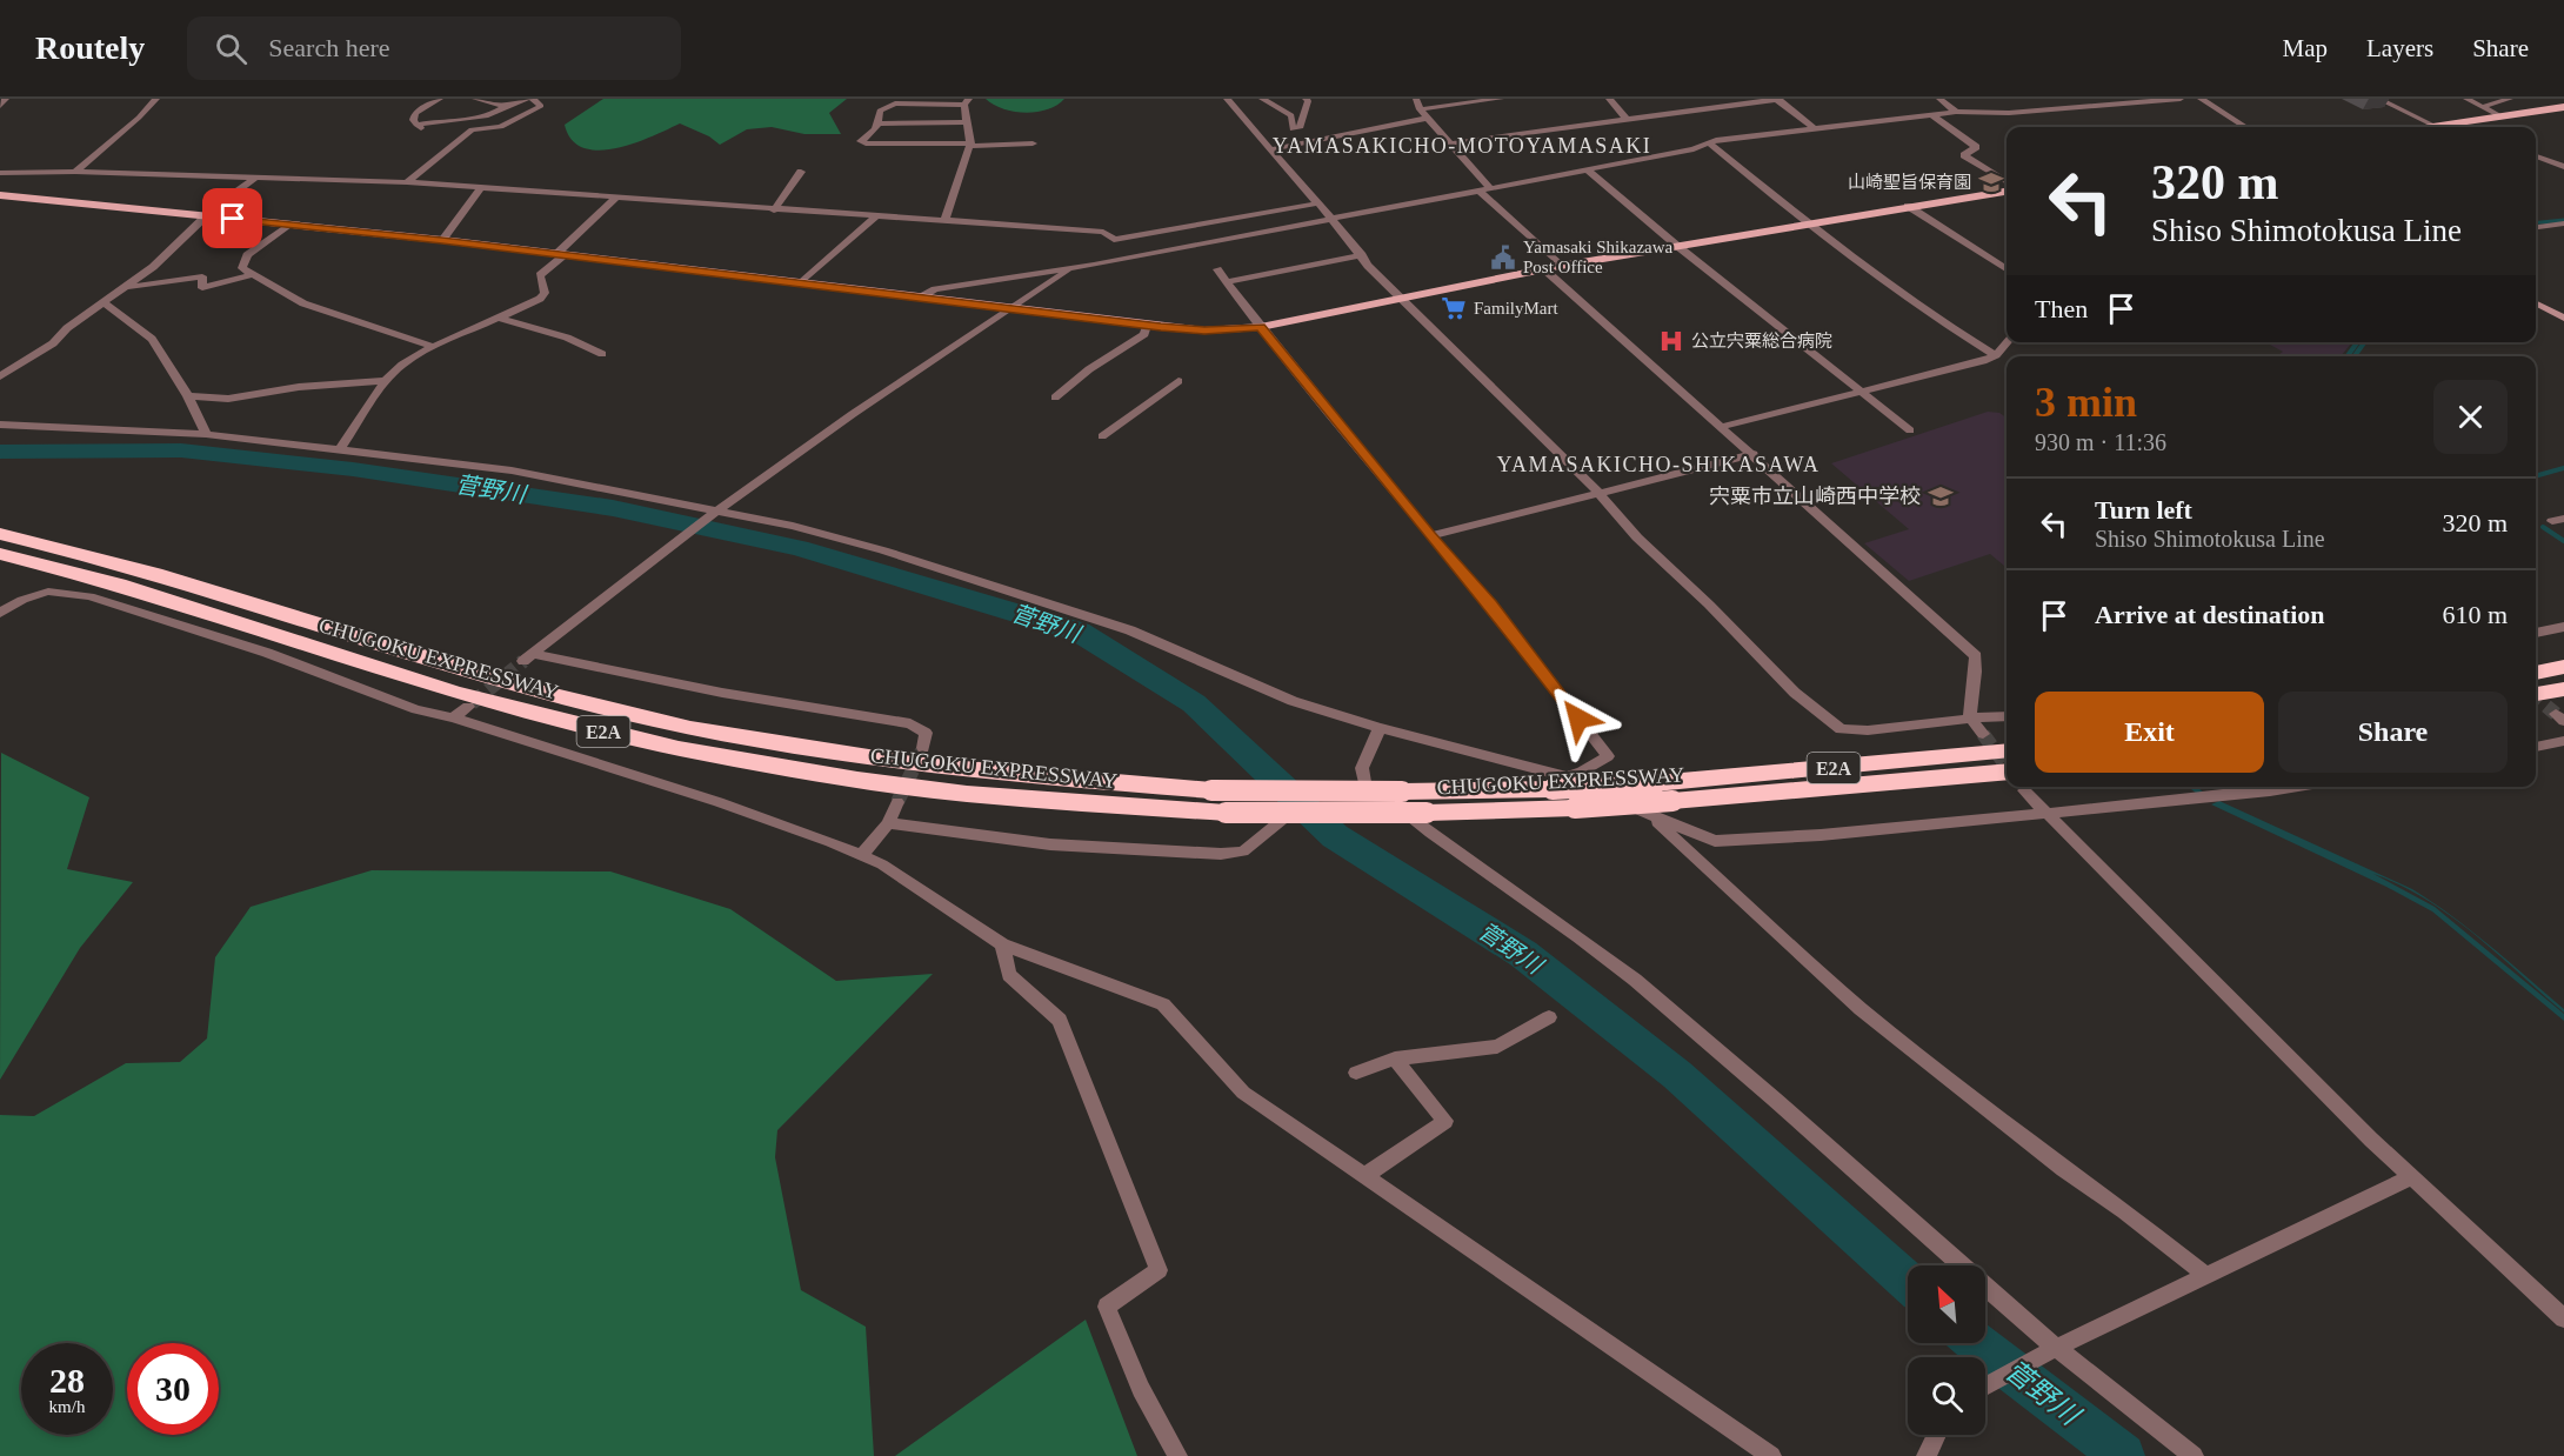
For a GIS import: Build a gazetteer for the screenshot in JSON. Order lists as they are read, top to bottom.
{
  "streets": {
    "highway": ["CHUGOKU EXPRESSWAY", "E2A"]
  },
  "districts": ["YAMASAKICHO-MOTOYAMASAKI", "YAMASAKICHO-SHIKASAWA"],
  "water": ["菅野川"],
  "places": {
    "school or university": ["山崎聖旨保育園", "宍粟市立山崎西中学校"],
    "public building": ["Yamasaki Shikazawa Post Office"],
    "supermarket": ["FamilyMart"],
    "hospital": ["公立宍粟総合病院"]
  },
  "north": "top left",
  "page": {
    "header": "Routely",
    "search": "Search here",
    "nav": ["Map", "Layers", "Share"],
    "turn": ["320 m", "Shiso Shimotokusa Line"],
    "then": "Then",
    "heading": ["3 min", "930 m · 11:36"],
    "list": [
      {
        "name": "Turn left",
        "note": "Shiso Shimotokusa Line",
        "value": "320 m"
      },
      {
        "name": "Arrive at destination",
        "value": "610 m"
      }
    ],
    "buttons": ["Exit", "Share"],
    "speed": "28 km/h",
    "limit": "30"
  }
}
